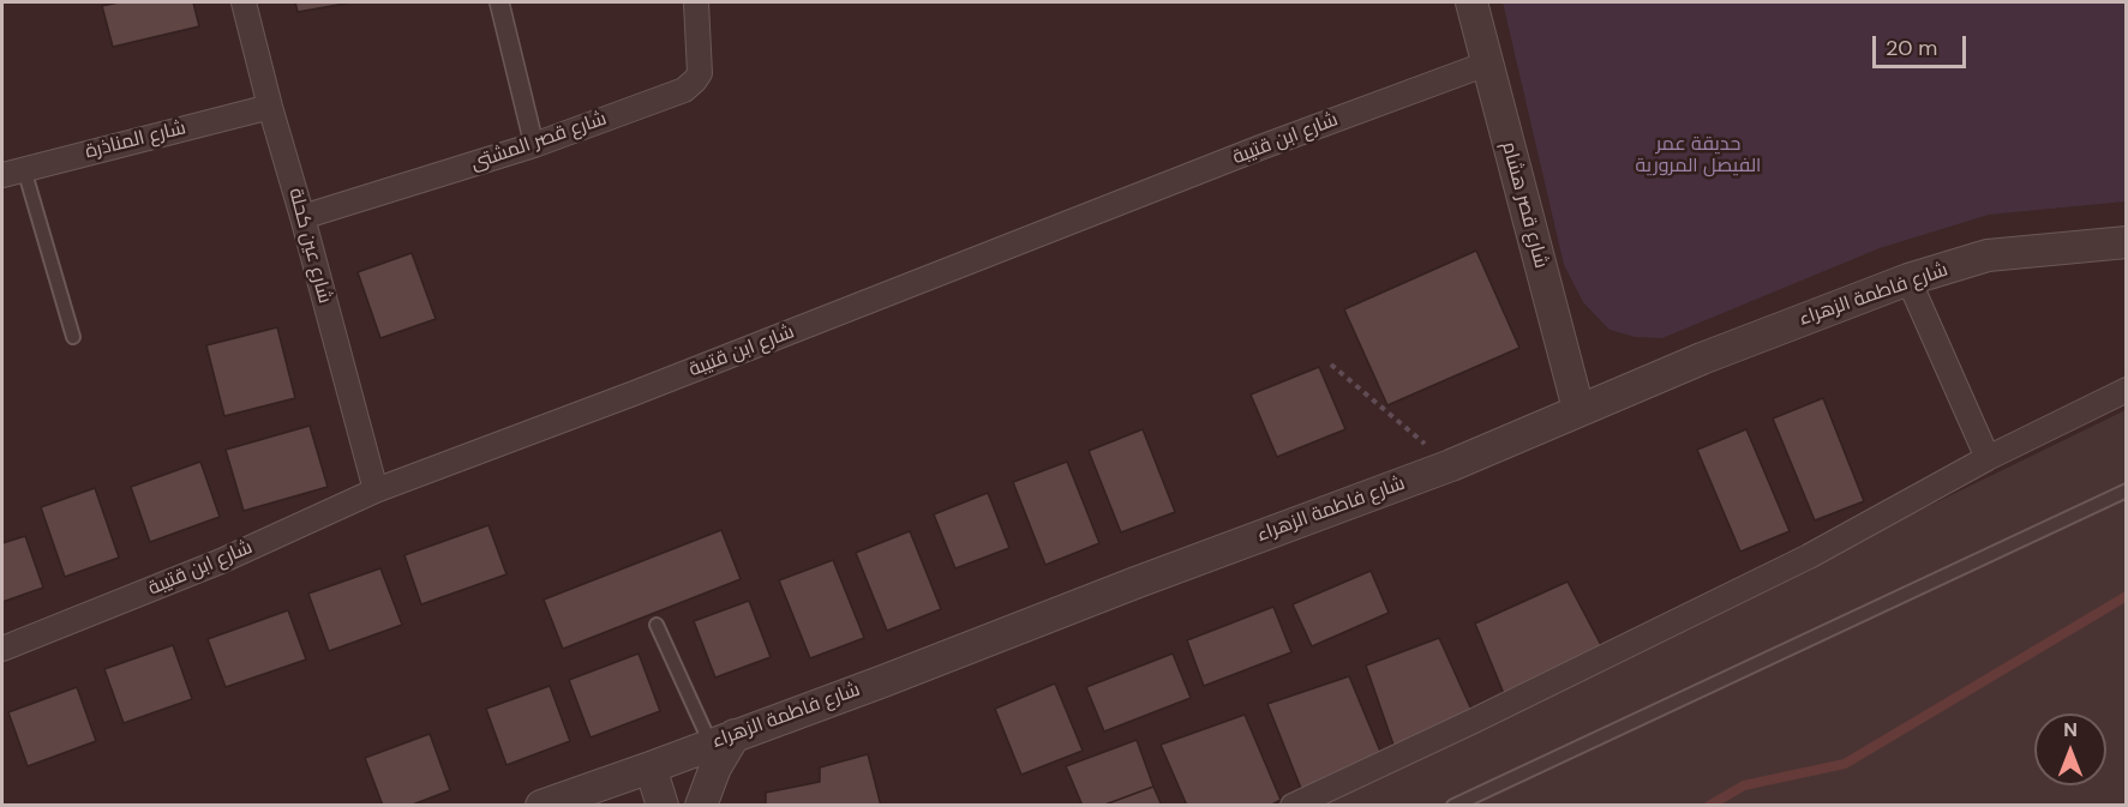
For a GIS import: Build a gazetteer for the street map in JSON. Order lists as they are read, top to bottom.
{
  "streets": {
    "street": [
      "شارع ابن قتيبة",
      "شارع المناذرة",
      "شارع قصر المشتى",
      "شارع قصر هشام",
      "شارع عين كحلة",
      "شارع فاطمة الزهراء"
    ]
  },
  "crossings": [
    ["شارع ابن قتيبة", "شارع قصر هشام"],
    ["شارع ابن قتيبة", "شارع عين كحلة"],
    ["شارع المناذرة", "شارع عين كحلة"],
    ["شارع قصر المشتى", "شارع عين كحلة"],
    ["شارع قصر هشام", "شارع فاطمة الزهراء"]
  ],
  "parks": ["حديقة عمر الفيصل المرورية"],
  "scale_bar": "20 m",
  "north": "top"
}
